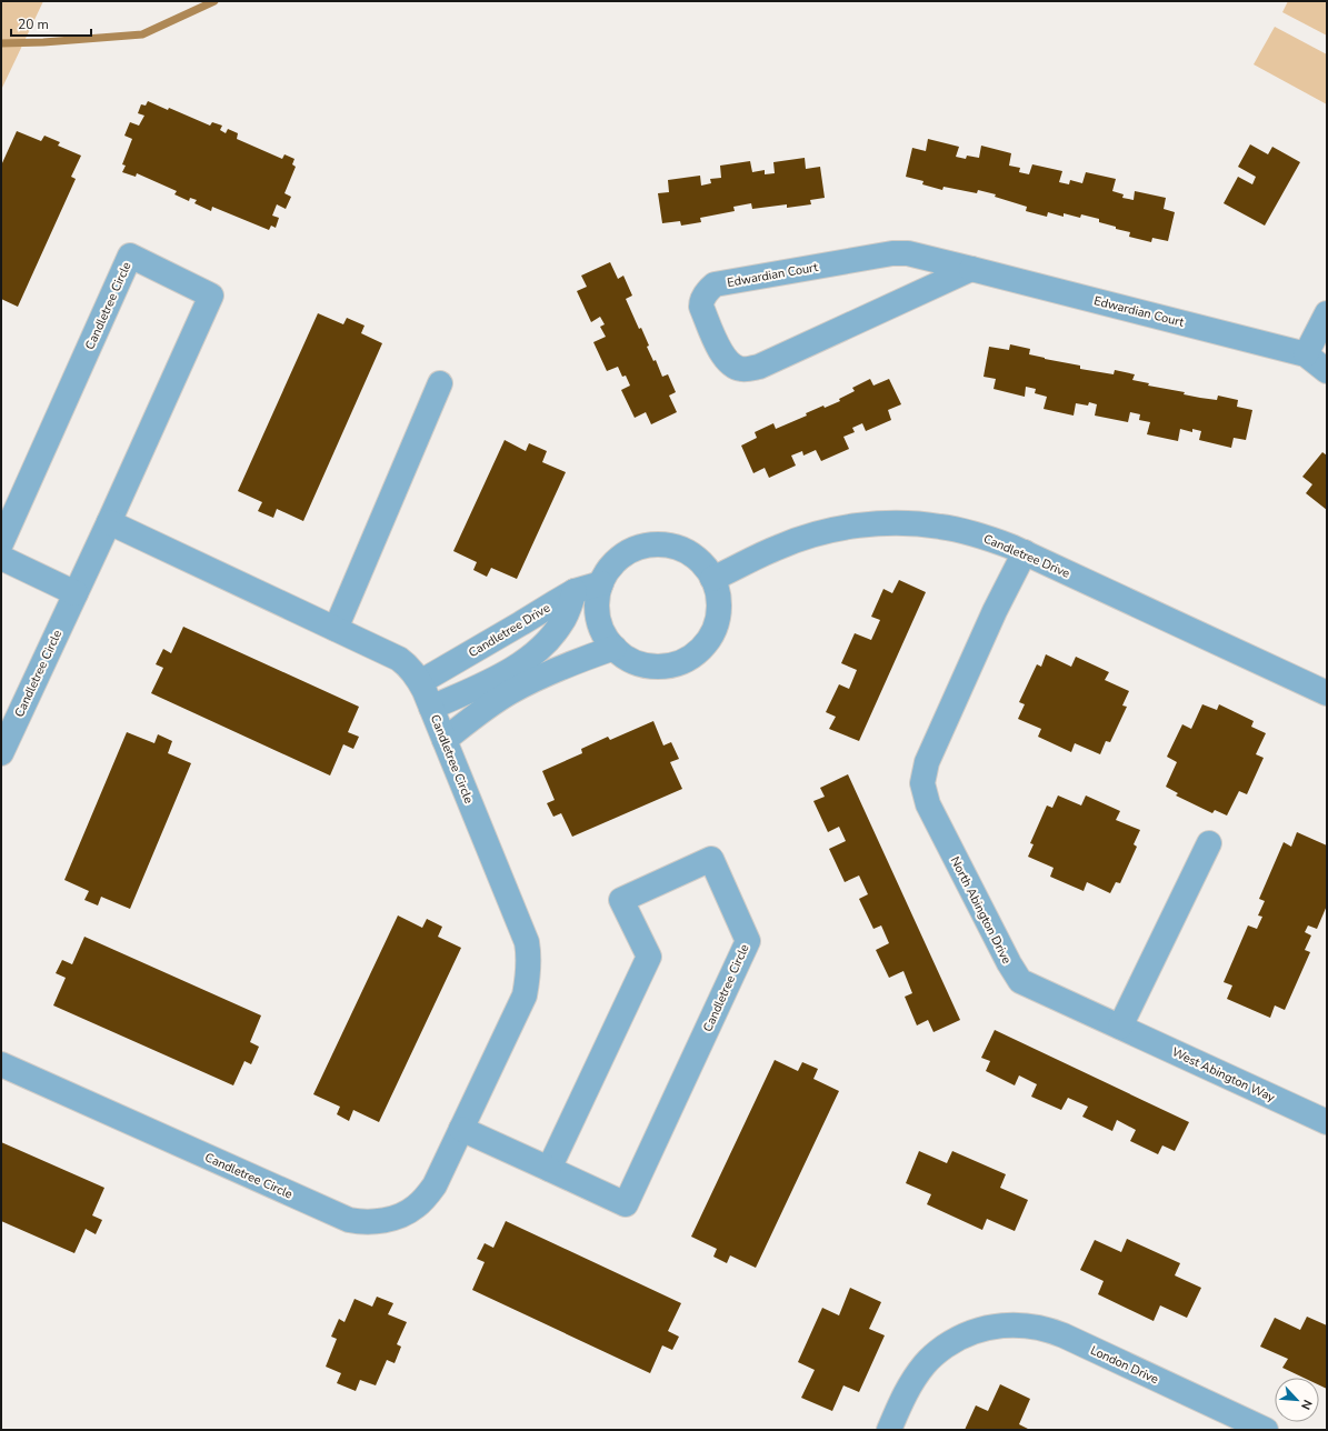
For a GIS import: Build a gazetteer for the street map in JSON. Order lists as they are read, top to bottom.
{
  "streets": {
    "street": [
      "Edwardian Court",
      "Candletree Circle",
      "Candletree Drive",
      "North Abington Drive",
      "West Abington Way",
      "London Drive"
    ]
  },
  "crossings": [
    ["Candletree Circle", "Candletree Drive"],
    ["Candletree Drive", "North Abington Drive"],
    ["North Abington Drive", "West Abington Way"]
  ],
  "scale_bar": "20 m",
  "north": "bottom right"
}
